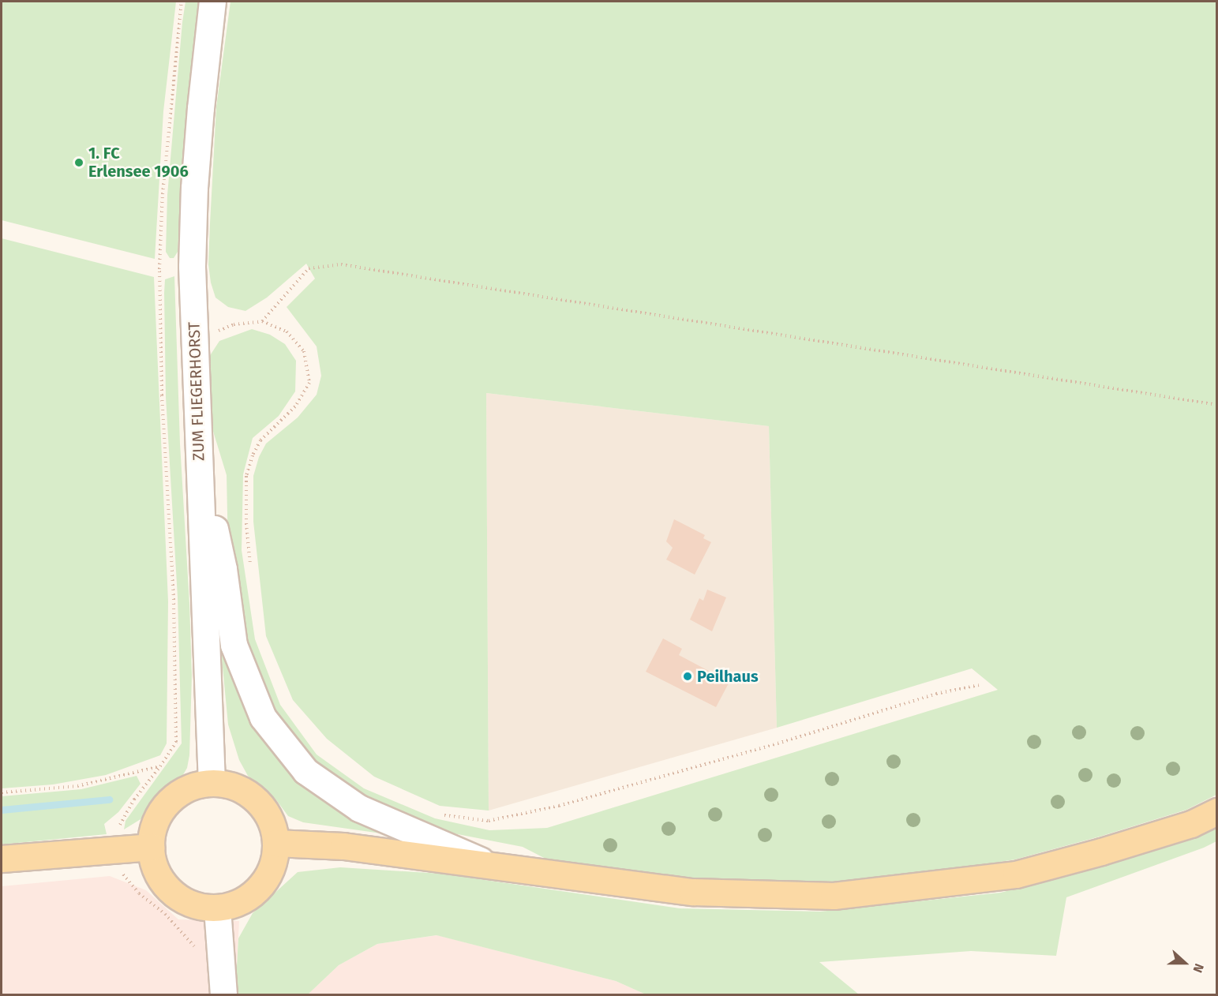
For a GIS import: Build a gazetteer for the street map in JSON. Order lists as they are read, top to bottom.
{
  "streets": {
    "street": ["ZUM FLIEGERHORST"]
  },
  "places": ["1. FC Erlensee 1906", "Peilhaus"],
  "north": "right"
}
